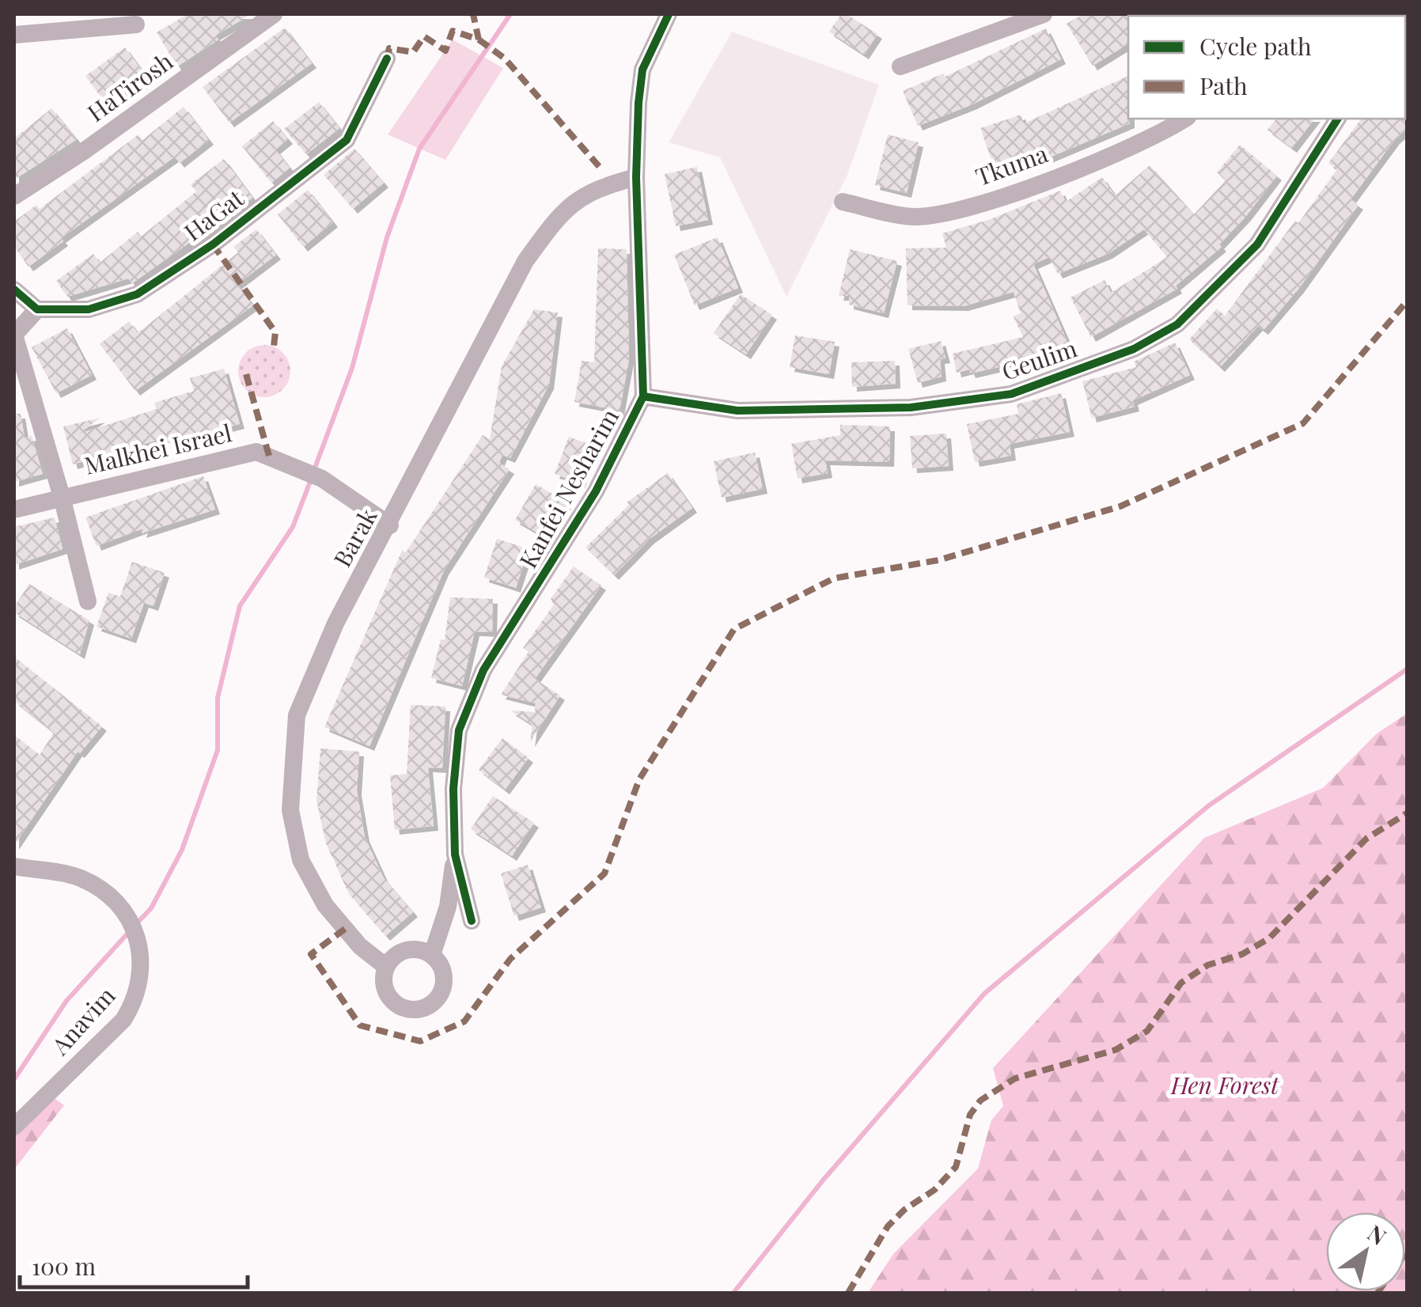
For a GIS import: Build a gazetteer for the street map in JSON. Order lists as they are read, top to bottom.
{
  "streets": {
    "street": [
      "HaTirosh",
      "Tkuma",
      "HaGat",
      "Geulim",
      "Malkhei Israel",
      "Kanfei Nesharim",
      "Barak",
      "Anavim"
    ]
  },
  "crossings": [
    ["Geulim", "Kanfei Nesharim"],
    ["Malkhei Israel", "Barak"],
    ["Kanfei Nesharim", "Barak"]
  ],
  "parks": ["Hen Forest"],
  "legend": ["Cycle path", "Path"],
  "scale_bar": "100 m",
  "north": "top right"
}
